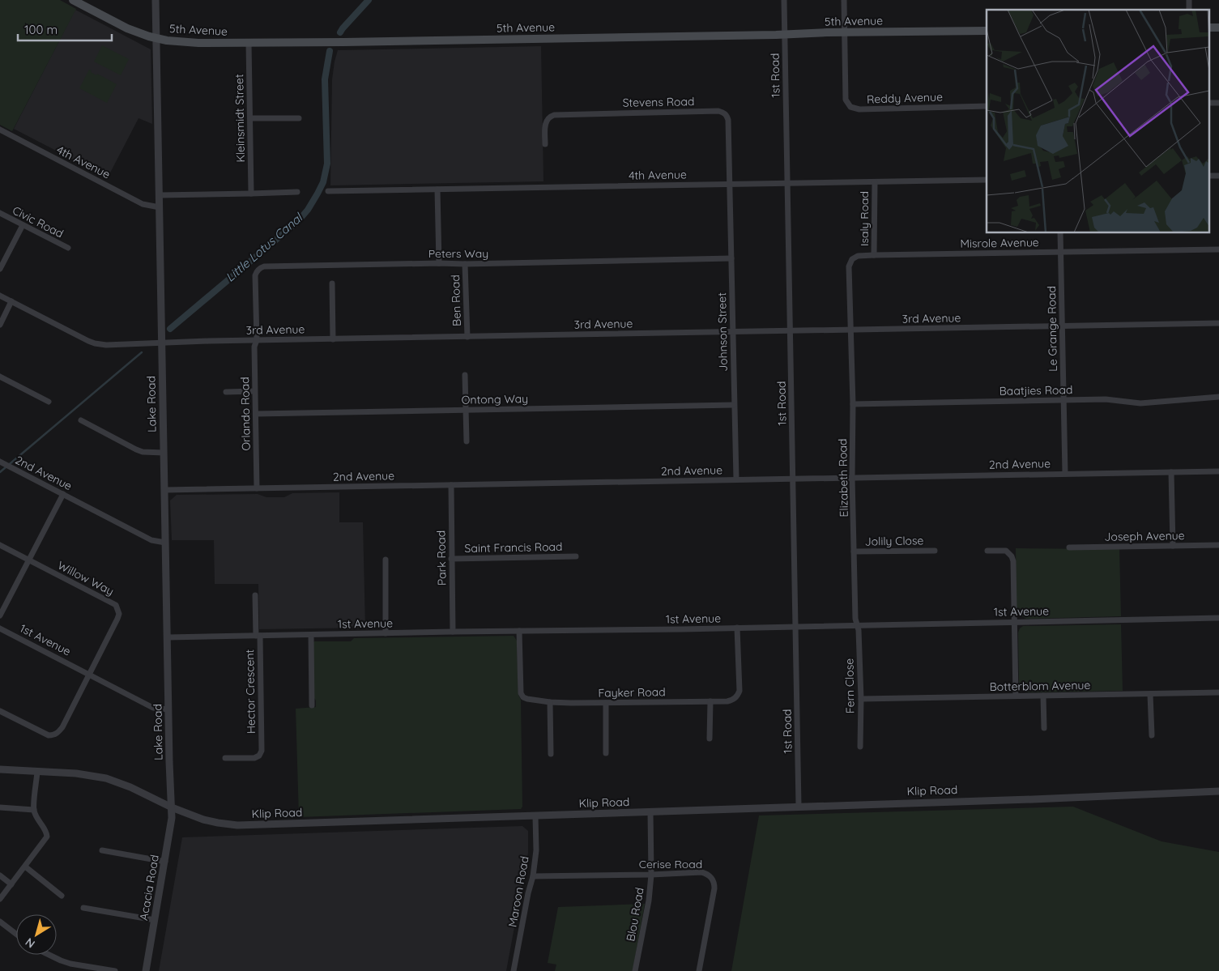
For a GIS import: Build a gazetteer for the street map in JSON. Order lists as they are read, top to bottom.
{
  "streets": {
    "main road": ["5th Avenue"],
    "street": [
      "1st Road",
      "Reddy Avenue",
      "Stevens Road",
      "Kleinsmidt Street",
      "4th Avenue",
      "Isaly Road",
      "Civic Road",
      "Misrole Avenue",
      "Peters Way",
      "Ben Road",
      "3rd Avenue",
      "Le Grange Road",
      "Johnson Street",
      "Baatjies Road",
      "Ontong Way",
      "Lake Road",
      "Orlando Road",
      "2nd Avenue",
      "Elizabeth Road",
      "Joseph Avenue",
      "Jolily Close",
      "Saint Francis Road",
      "Park Road",
      "Willow Way",
      "1st Avenue",
      "Fern Close",
      "Botterblom Avenue",
      "Hector Crescent",
      "Fayker Road",
      "Klip Road",
      "Cerise Road",
      "Acacia Road",
      "Maroon Road",
      "Blou Road"
    ]
  },
  "crossings": [
    ["5th Avenue", "1st Road"],
    ["5th Avenue", "Reddy Avenue"],
    ["5th Avenue", "Kleinsmidt Street"],
    ["5th Avenue", "Lake Road"],
    ["1st Road", "4th Avenue"],
    ["1st Road", "3rd Avenue"],
    ["1st Road", "2nd Avenue"],
    ["1st Road", "1st Avenue"],
    ["1st Road", "Klip Road"],
    ["Stevens Road", "4th Avenue"],
    ["Stevens Road", "Johnson Street"],
    ["4th Avenue", "Isaly Road"],
    ["4th Avenue", "Ben Road"],
    ["4th Avenue", "Johnson Street"],
    ["4th Avenue", "Lake Road"],
    ["Isaly Road", "Misrole Avenue"],
    ["Misrole Avenue", "3rd Avenue"],
    ["Misrole Avenue", "Le Grange Road"],
    ["Misrole Avenue", "Elizabeth Road"],
    ["Peters Way", "Ben Road"],
    ["Peters Way", "3rd Avenue"],
    ["Peters Way", "Johnson Street"],
    ["Peters Way", "Orlando Road"],
    ["Ben Road", "3rd Avenue"],
    ["3rd Avenue", "Le Grange Road"],
    ["3rd Avenue", "Johnson Street"],
    ["3rd Avenue", "Lake Road"],
    ["3rd Avenue", "Orlando Road"],
    ["3rd Avenue", "Elizabeth Road"],
    ["Le Grange Road", "Baatjies Road"],
    ["Le Grange Road", "2nd Avenue"],
    ["Johnson Street", "Ontong Way"],
    ["Johnson Street", "2nd Avenue"],
    ["Baatjies Road", "Elizabeth Road"],
    ["Ontong Way", "Orlando Road"],
    ["Lake Road", "2nd Avenue"],
    ["Lake Road", "1st Avenue"],
    ["Lake Road", "Klip Road"],
    ["Lake Road", "Acacia Road"],
    ["Orlando Road", "2nd Avenue"],
    ["2nd Avenue", "Elizabeth Road"],
    ["2nd Avenue", "Park Road"],
    ["Elizabeth Road", "Jolily Close"],
    ["Elizabeth Road", "1st Avenue"],
    ["Elizabeth Road", "Fern Close"],
    ["Saint Francis Road", "Park Road"],
    ["Park Road", "1st Avenue"],
    ["Willow Way", "1st Avenue"],
    ["1st Avenue", "Fern Close"],
    ["1st Avenue", "Hector Crescent"],
    ["1st Avenue", "Fayker Road"],
    ["Fern Close", "Botterblom Avenue"],
    ["Klip Road", "Acacia Road"],
    ["Klip Road", "Maroon Road"],
    ["Klip Road", "Blou Road"],
    ["Cerise Road", "Maroon Road"],
    ["Cerise Road", "Blou Road"]
  ],
  "water": ["Little Lotus Canal"],
  "scale_bar": "100 m",
  "north": "bottom left"
}
